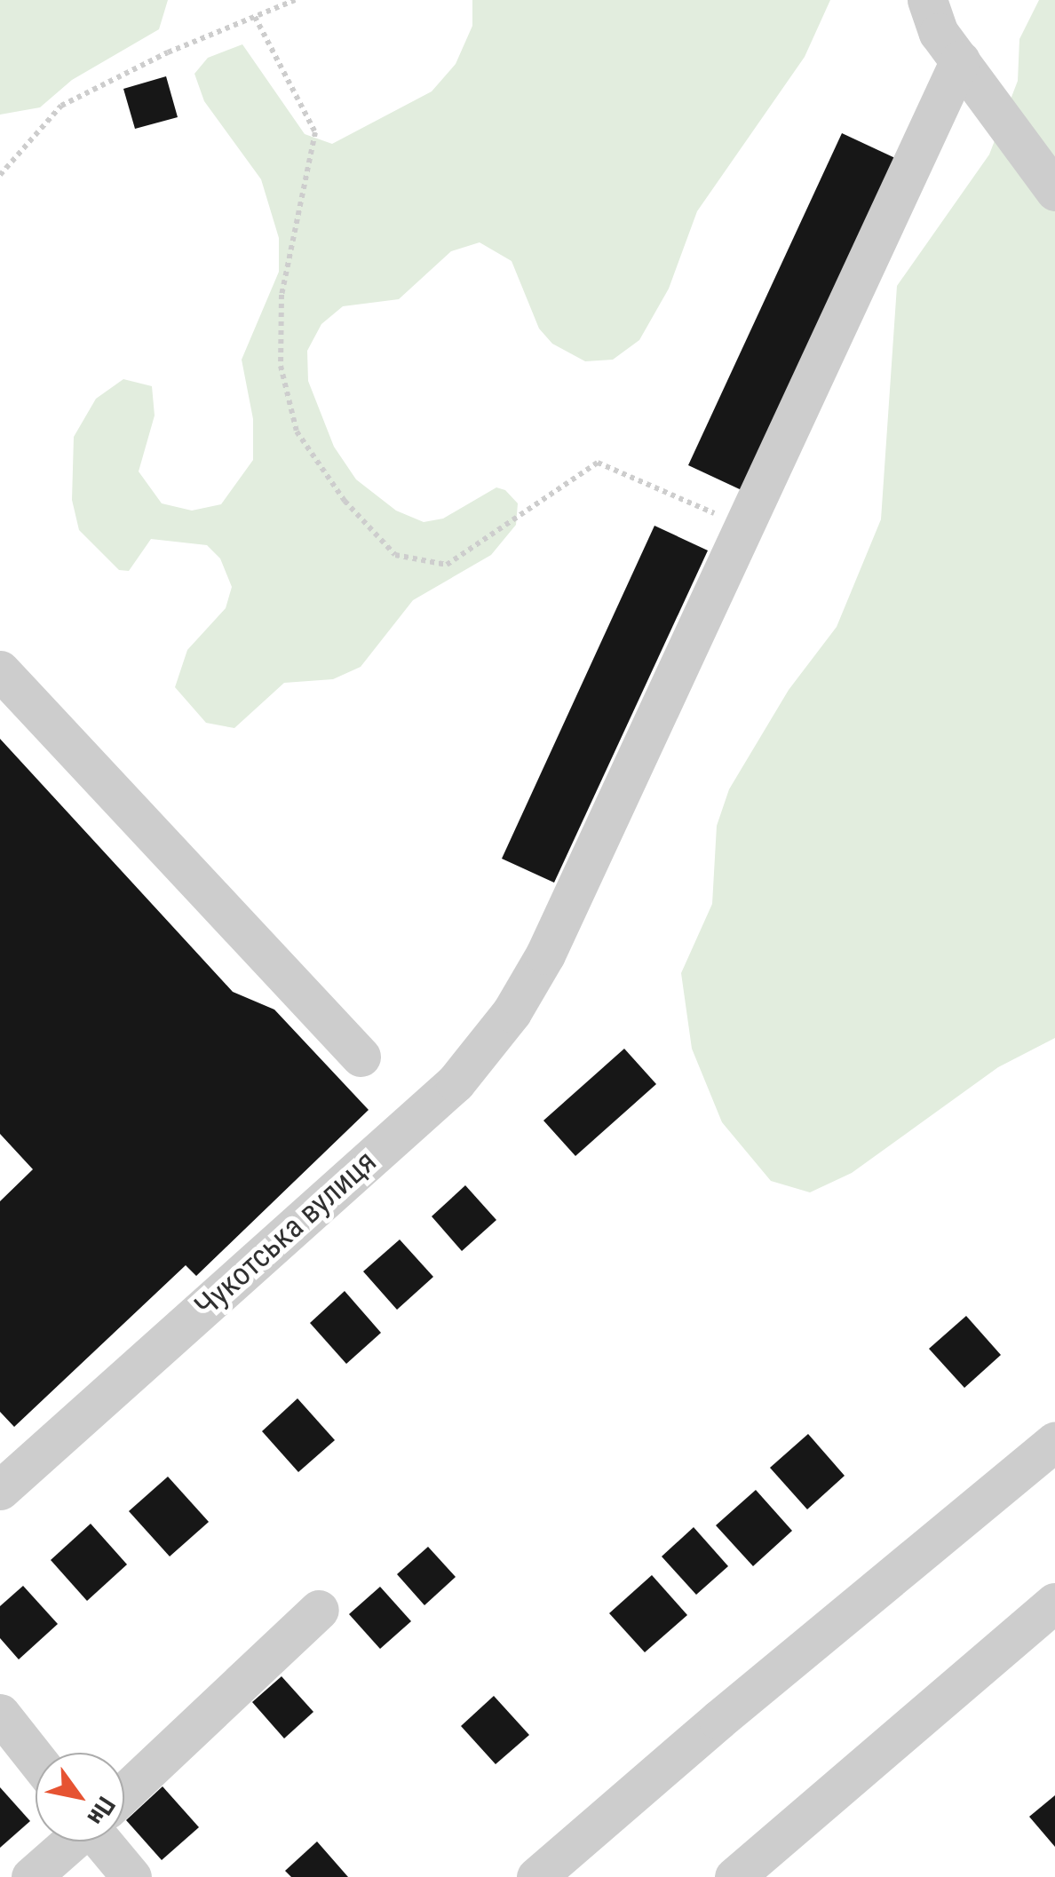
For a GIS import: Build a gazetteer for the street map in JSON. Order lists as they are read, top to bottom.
{
  "streets": {
    "street": ["Чукотська вулиця"]
  },
  "north": "bottom right"
}
